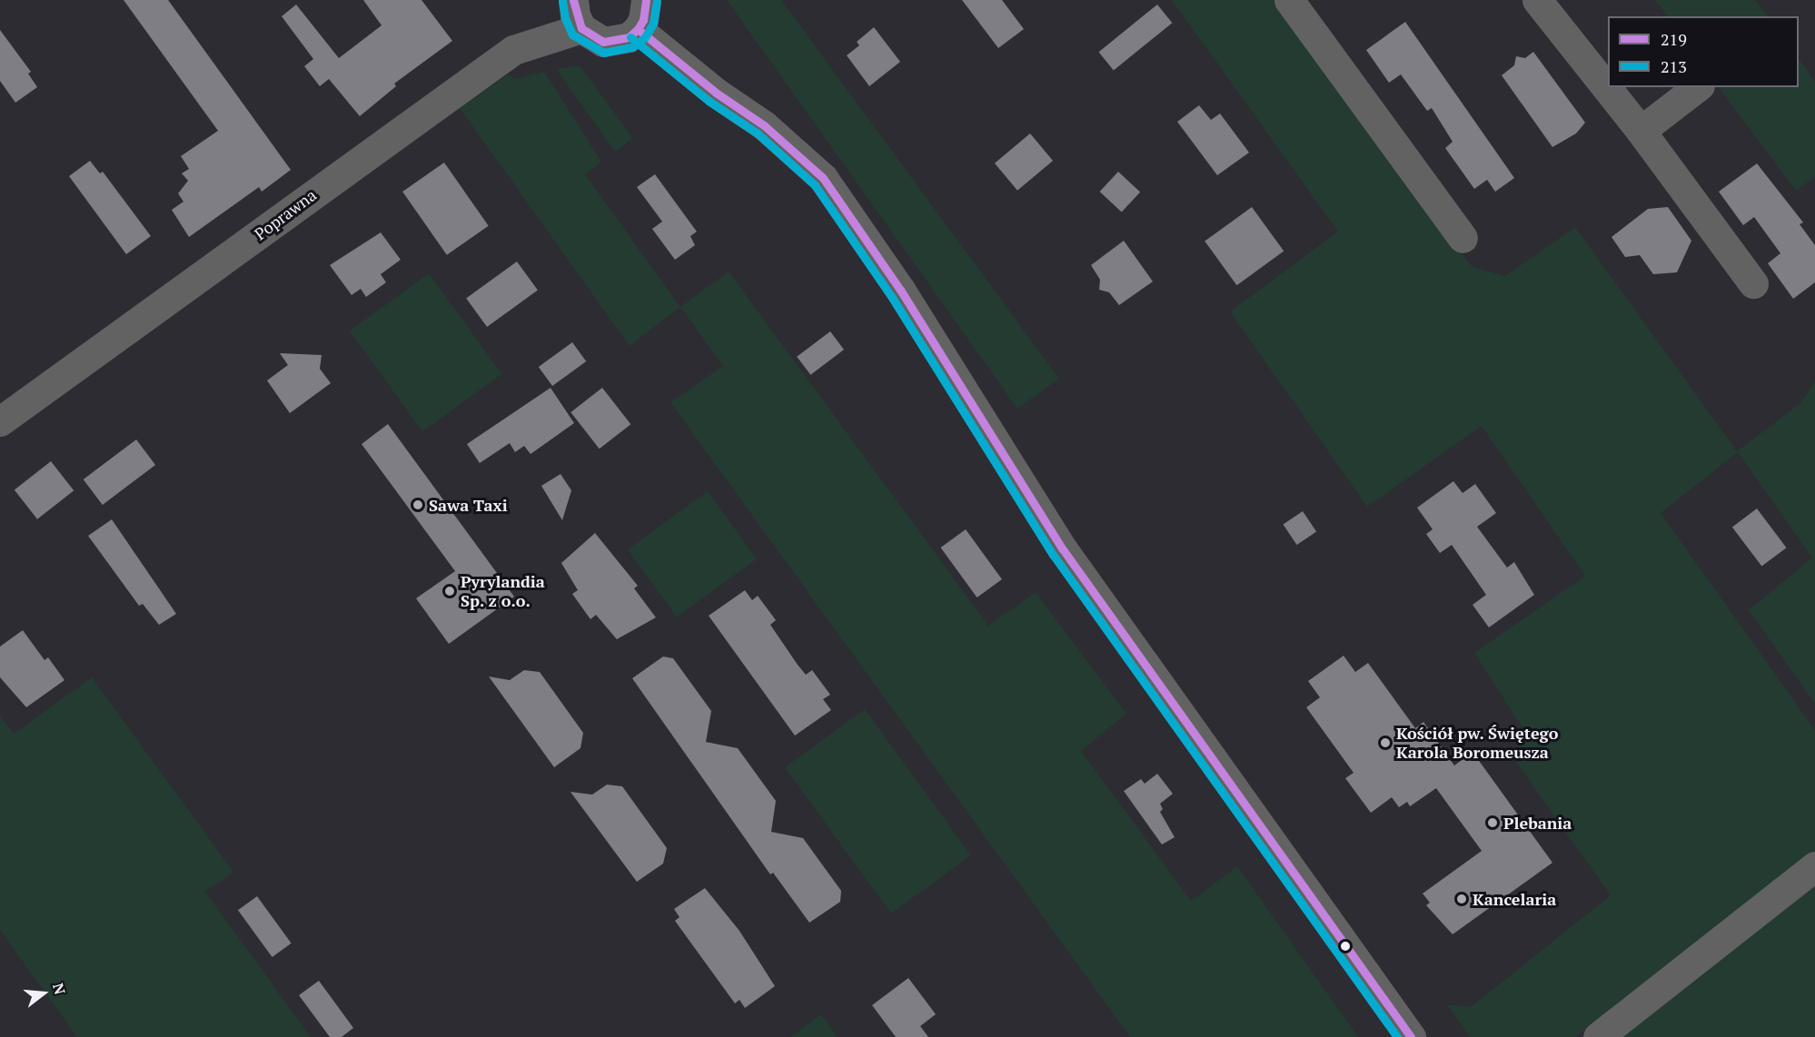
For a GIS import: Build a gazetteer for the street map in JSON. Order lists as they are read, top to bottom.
{
  "streets": {
    "street": ["Poprawna"]
  },
  "places": [
    "Sawa Taxi",
    "Pyrylandia Sp. z o.o.",
    "Kościół pw. Świętego Karola Boromeusza",
    "Plebania",
    "Kancelaria"
  ],
  "lines": ["transit line 219", "transit line 213"],
  "legend": ["219", "213"],
  "north": "right"
}
